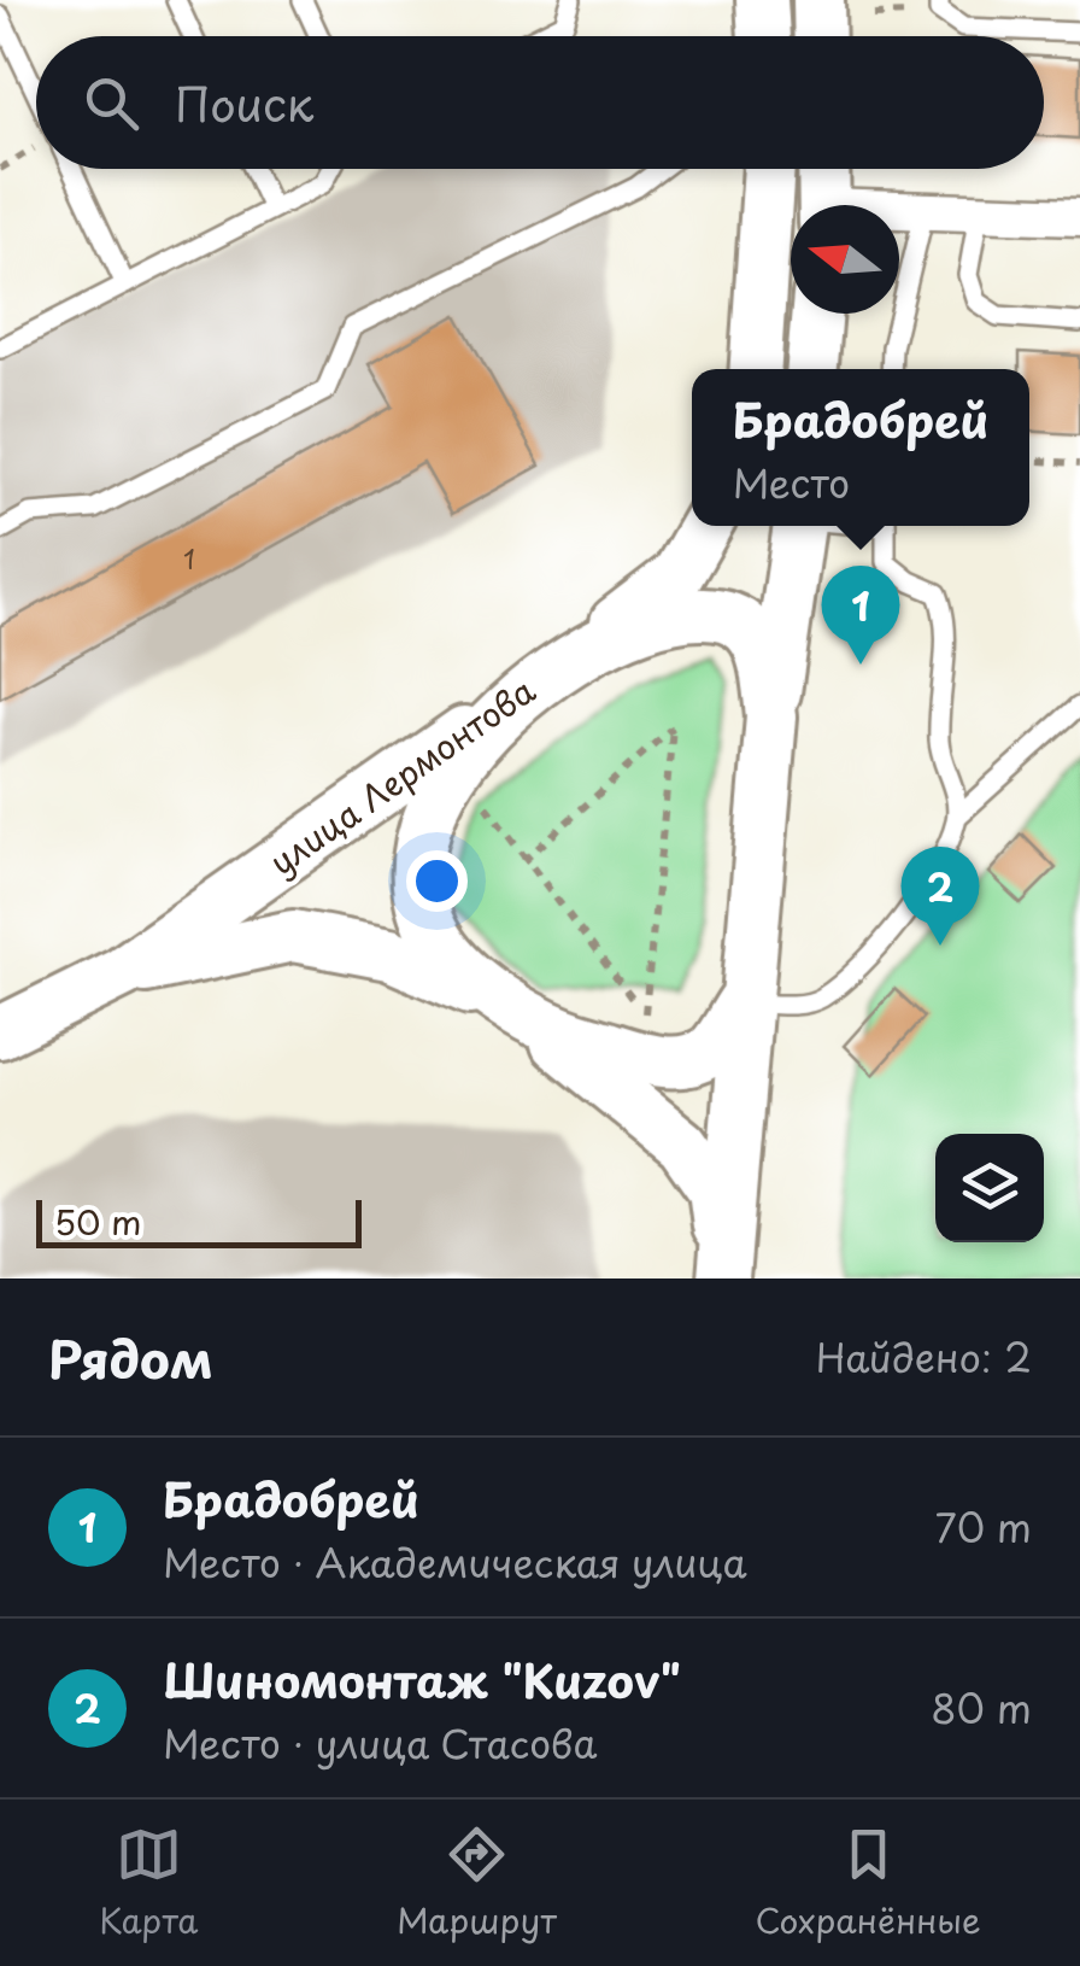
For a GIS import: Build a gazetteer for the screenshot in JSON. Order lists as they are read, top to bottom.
{
  "streets": {
    "main road": ["улица Лермонтова"]
  },
  "house_numbers": ["1"],
  "scale_bar": "50 m",
  "north": "left",
  "page": {
    "search": "Поиск",
    "popup": ["Брадобрей", "Место"],
    "pins": ["1", "2"],
    "scale": "50 m",
    "heading": ["Рядом", "Найдено: 2"],
    "list": [
      {
        "mark": "1",
        "name": "Брадобрей",
        "note": "Место · Академическая улица",
        "value": "70 m"
      },
      {
        "mark": "2",
        "name": "Шиномонтаж \"Kuzov\"",
        "note": "Место · улица Стасова",
        "value": "80 m"
      }
    ],
    "nav": ["Карта", "Маршрут", "Сохранённые"]
  }
}
